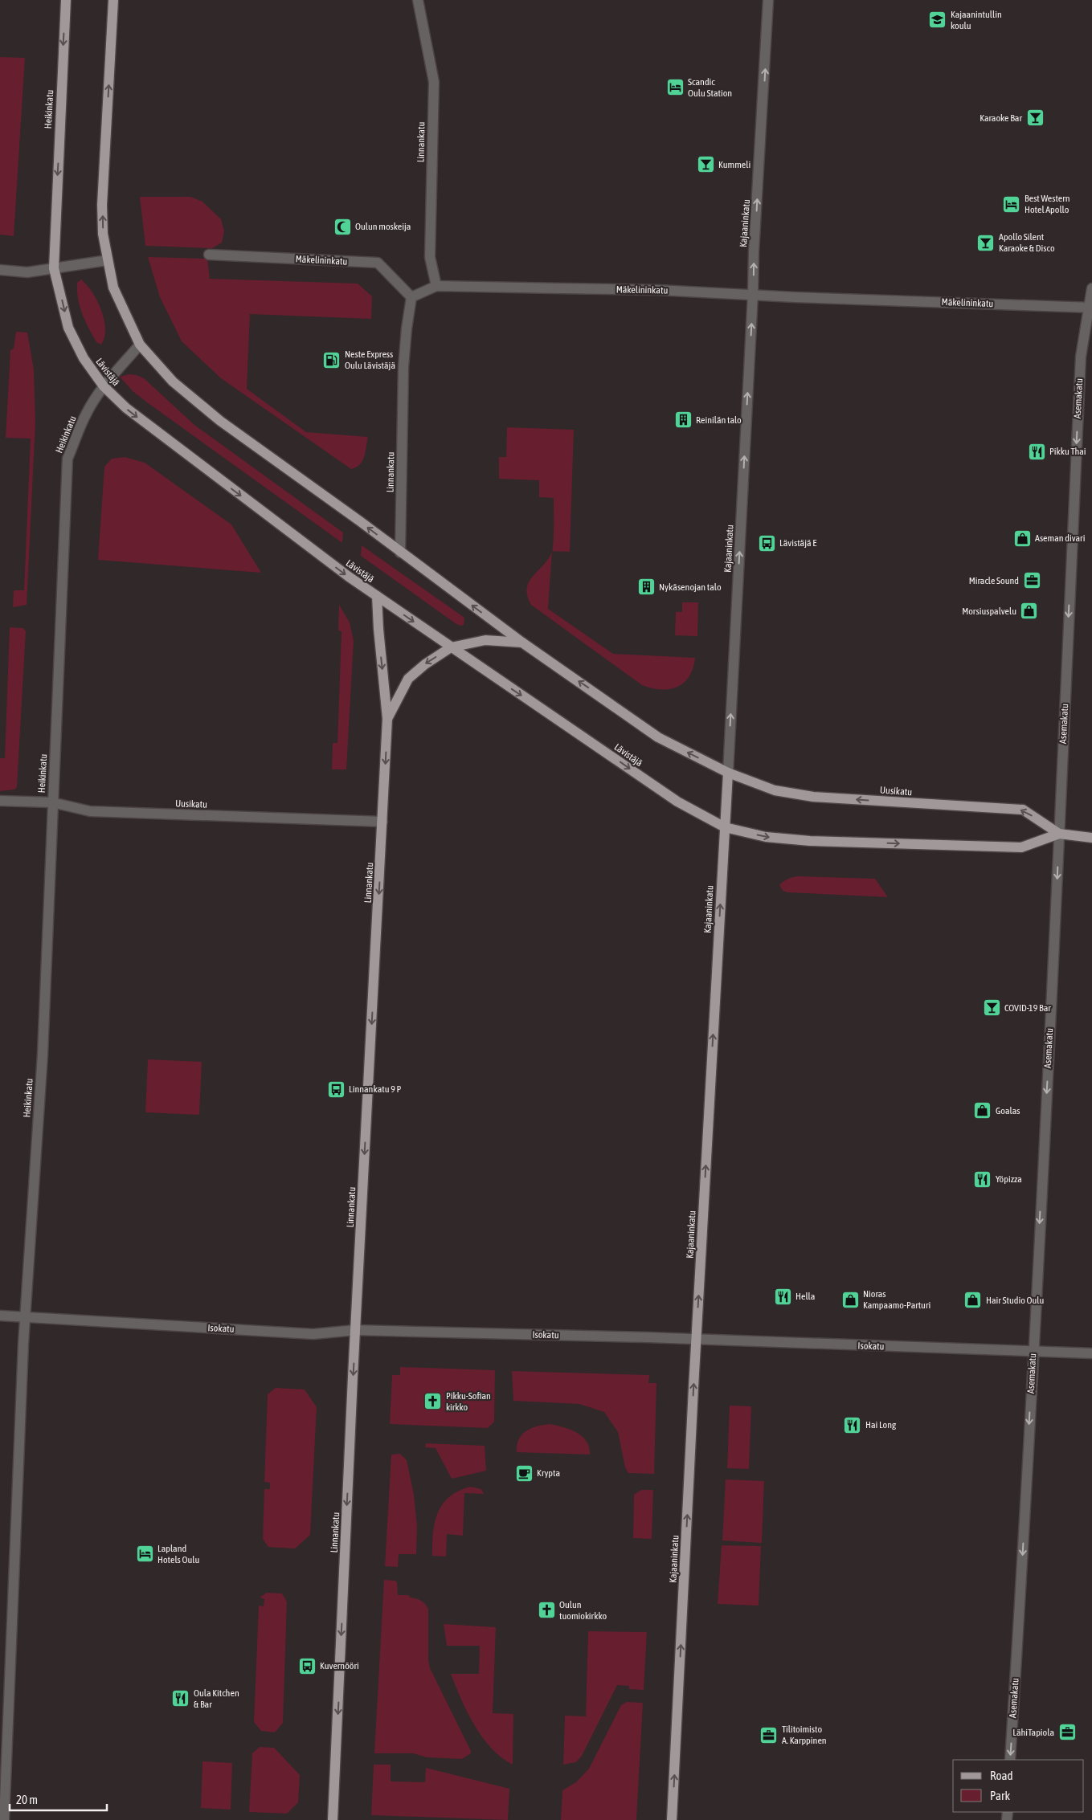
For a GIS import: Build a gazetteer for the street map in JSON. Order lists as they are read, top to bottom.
{
  "streets": {
    "main road": [
      "Heikinkatu",
      "Linnankatu",
      "Kajaaninkatu",
      "Lävistäjä",
      "Uusikatu"
    ],
    "street": ["Mäkelininkatu", "Asemakatu", "Isokatu"]
  },
  "crossings": [
    ["Heikinkatu", "Lävistäjä"],
    ["Heikinkatu", "Uusikatu"],
    ["Heikinkatu", "Isokatu"],
    ["Linnankatu", "Mäkelininkatu"],
    ["Linnankatu", "Lävistäjä"],
    ["Linnankatu", "Uusikatu"],
    ["Linnankatu", "Isokatu"],
    ["Kajaaninkatu", "Mäkelininkatu"],
    ["Kajaaninkatu", "Lävistäjä"],
    ["Kajaaninkatu", "Uusikatu"],
    ["Kajaaninkatu", "Isokatu"],
    ["Mäkelininkatu", "Asemakatu"],
    ["Lävistäjä", "Uusikatu"],
    ["Asemakatu", "Uusikatu"],
    ["Asemakatu", "Isokatu"]
  ],
  "one_way": ["Linnankatu", "Kajaaninkatu", "Asemakatu"],
  "places": {
    "school or university": ["Kajaanintullin koulu"],
    "hotel": ["Scandic Oulu Station", "Best Western Hotel Apollo", "Lapland Hotels Oulu"],
    "bar": [
      "Karaoke Bar",
      "Kummeli",
      "Apollo Silent Karaoke & Disco",
      "COVID-19 Bar"
    ],
    "mosque": ["Oulun moskeija"],
    "fuel station": ["Neste Express Oulu Lävistäjä"],
    "building": ["Reinilän talo", "Nykäsenojan talo"],
    "restaurant": [
      "Pikku Thai",
      "Yöpizza",
      "Hella",
      "Hai Long",
      "Oula Kitchen & Bar"
    ],
    "shop": [
      "Aseman divari",
      "Morsiuspalvelu",
      "Goalas",
      "Nioras Kampaamo-Parturi",
      "Hair Studio Oulu"
    ],
    "bus stop": ["Lävistäjä E", "Linnankatu 9 P", "Kuvernööri"],
    "office": ["Miracle Sound", "LähiTapiola", "Tilitoimisto A. Karppinen"],
    "church": ["Pikku-Sofian kirkko", "Oulun tuomiokirkko"],
    "cafe": ["Krypta"]
  },
  "legend": ["Road", "Park"],
  "scale_bar": "20 m"
}
